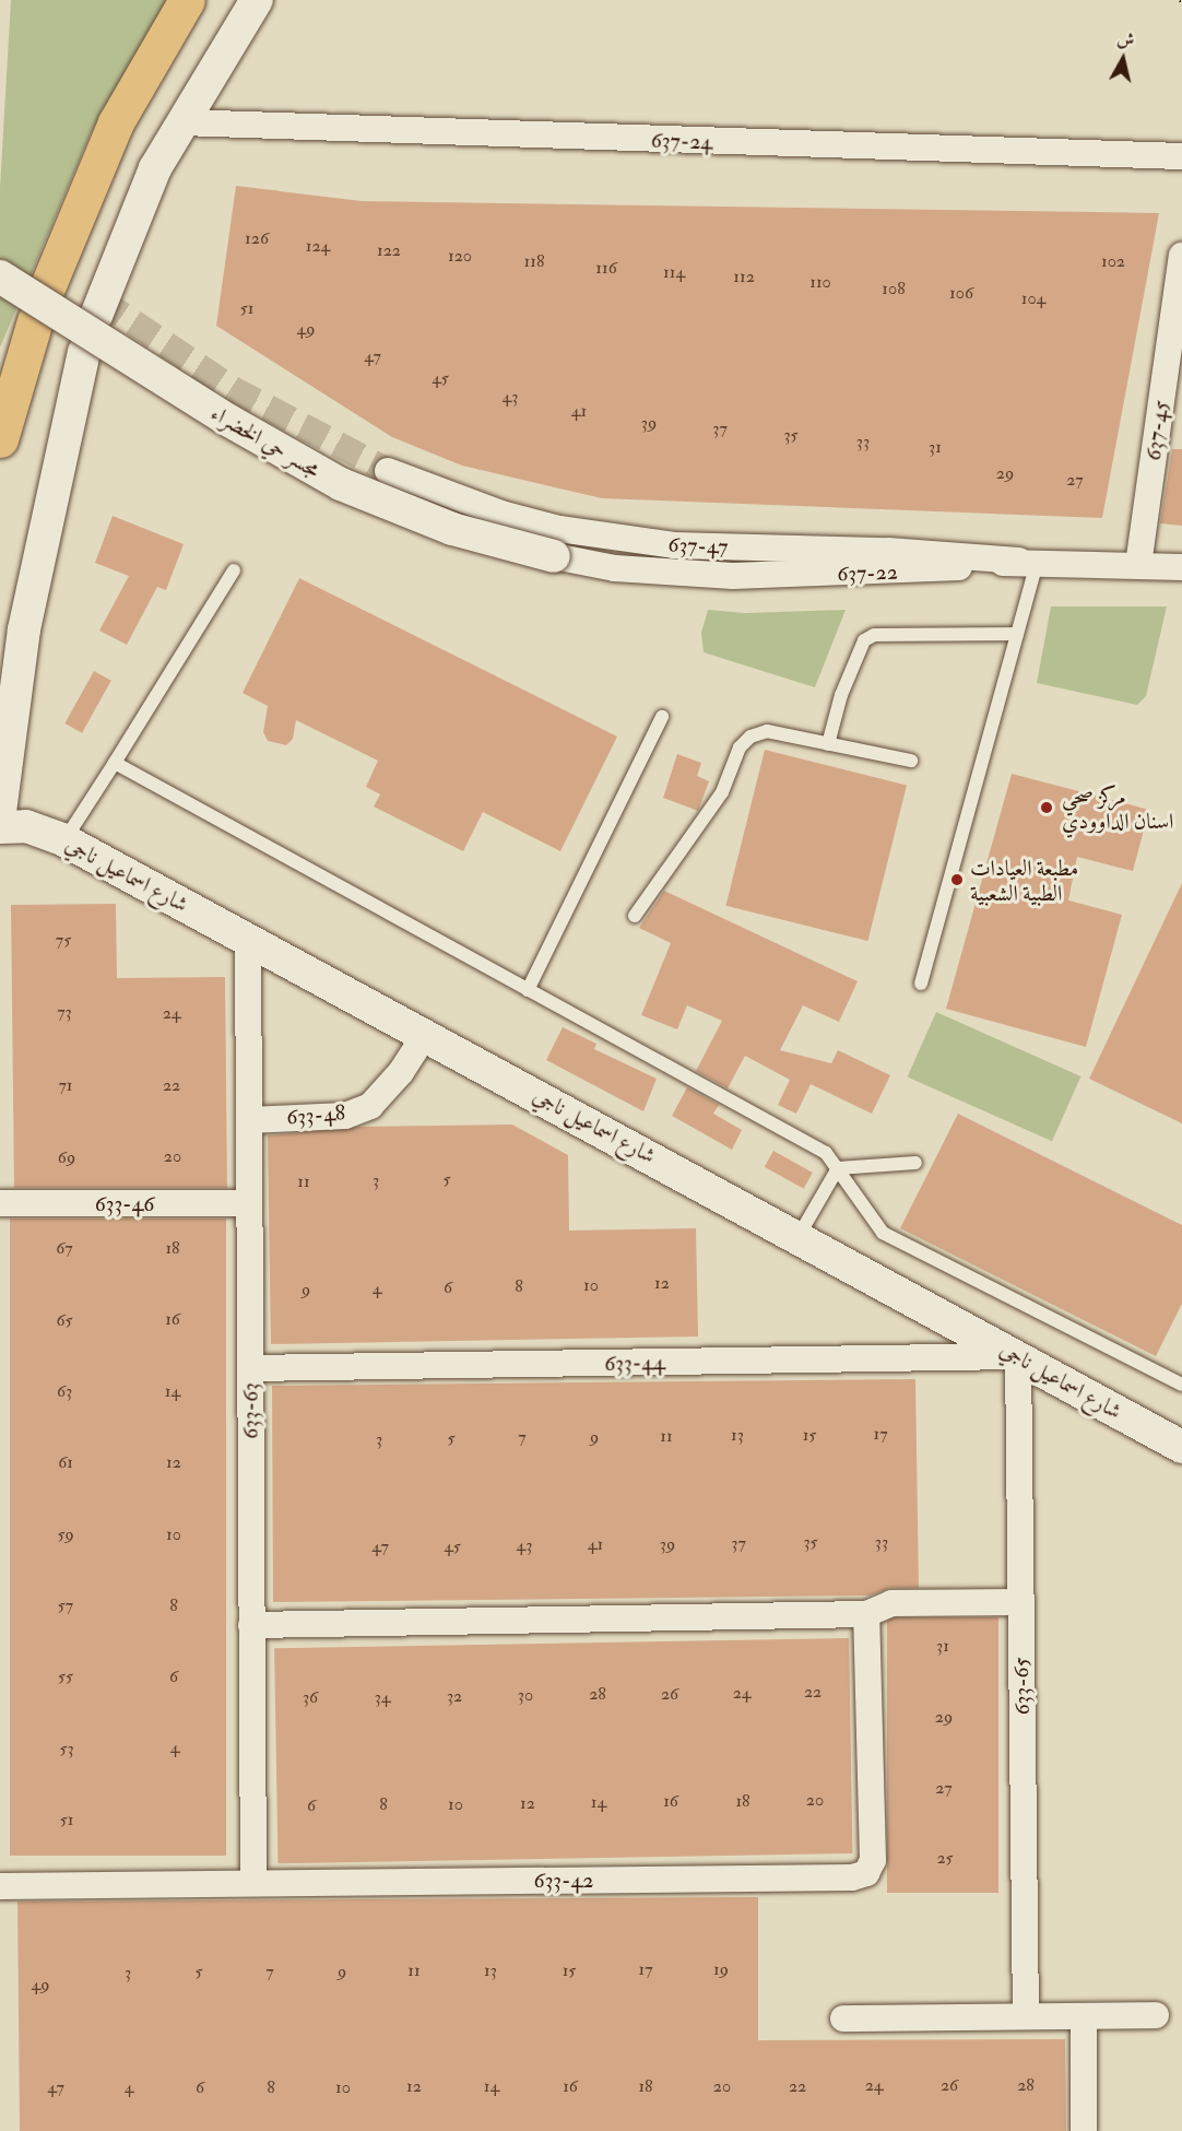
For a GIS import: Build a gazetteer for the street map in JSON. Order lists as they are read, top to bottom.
{
  "streets": {
    "street": [
      "637-24",
      "637-45",
      "مجسر حي الخضراء",
      "637-47",
      "637-22",
      "شارع اسماعيل ناجي",
      "633-48",
      "633-46",
      "633-44",
      "633-63",
      "633-65",
      "633-42"
    ]
  },
  "crossings": [
    ["637-45", "637-22"],
    ["مجسر حي الخضراء", "637-22"],
    ["637-47", "637-22"],
    ["شارع اسماعيل ناجي", "633-48"],
    ["شارع اسماعيل ناجي", "633-44"],
    ["شارع اسماعيل ناجي", "633-63"],
    ["شارع اسماعيل ناجي", "633-65"],
    ["633-48", "633-63"],
    ["633-46", "633-63"],
    ["633-44", "633-63"],
    ["633-44", "633-65"],
    ["633-63", "633-42"]
  ],
  "places": ["مركز صحي اسنان الداوودي", "مطبعة العيادات الطبية الشعبية"],
  "house_numbers": [
    "126",
    "124",
    "122",
    "120",
    "118",
    "102",
    "116",
    "114",
    "112",
    "110",
    "108",
    "106",
    "104",
    "51",
    "49",
    "47",
    "45",
    "43",
    "41",
    "39",
    "37",
    "35",
    "33",
    "31",
    "29",
    "27",
    "75",
    "73",
    "24",
    "71",
    "22",
    "20",
    "69",
    "5",
    "3",
    "11",
    "67",
    "18",
    "12",
    "10",
    "8",
    "6",
    "4",
    "9",
    "16",
    "65",
    "63",
    "14",
    "17",
    "13",
    "15",
    "11",
    "7",
    "9",
    "5",
    "3",
    "61",
    "12",
    "59",
    "10",
    "35",
    "33",
    "37",
    "41",
    "39",
    "43",
    "47",
    "45",
    "57",
    "8",
    "31",
    "55",
    "6",
    "22",
    "24",
    "28",
    "26",
    "30",
    "32",
    "36",
    "34",
    "29",
    "4",
    "53",
    "27",
    "20",
    "16",
    "18",
    "14",
    "12",
    "8",
    "10",
    "6",
    "51",
    "25",
    "17",
    "19",
    "11",
    "13",
    "15",
    "5",
    "7",
    "9",
    "3",
    "49",
    "24",
    "26",
    "28",
    "12",
    "14",
    "16",
    "18",
    "20",
    "22",
    "47",
    "4",
    "6",
    "8",
    "10"
  ],
  "north": "top"
}
